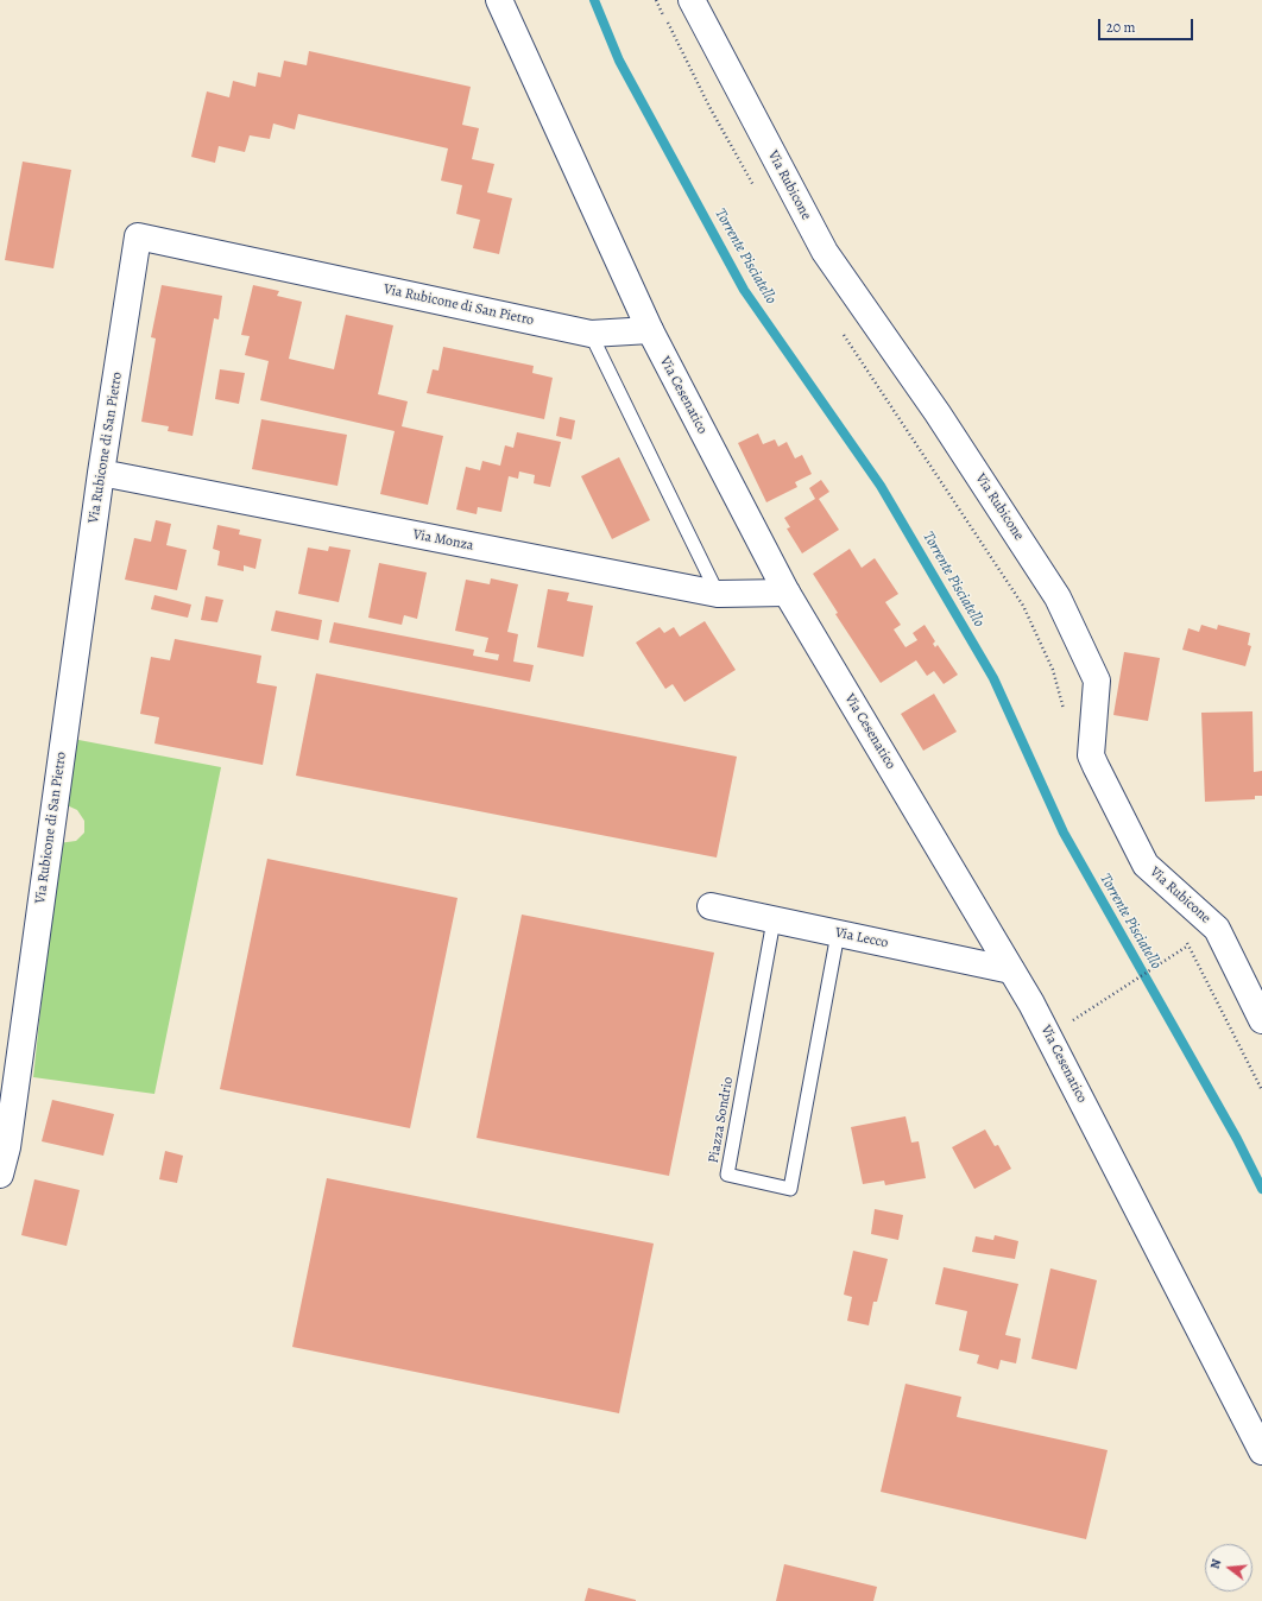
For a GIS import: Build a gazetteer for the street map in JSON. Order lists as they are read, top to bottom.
{
  "streets": {
    "street": [
      "Via Rubicone",
      "Via Rubicone di San Pietro",
      "Via Cesenatico",
      "Via Monza",
      "Via Lecco"
    ],
    "lane": ["Piazza Sondrio"]
  },
  "crossings": [
    ["Via Rubicone di San Pietro", "Via Cesenatico"],
    ["Via Rubicone di San Pietro", "Via Monza"],
    ["Via Cesenatico", "Via Monza"],
    ["Via Cesenatico", "Via Lecco"],
    ["Via Lecco", "Piazza Sondrio"]
  ],
  "water": ["Torrente Pisciatello"],
  "scale_bar": "20 m",
  "north": "left"
}
